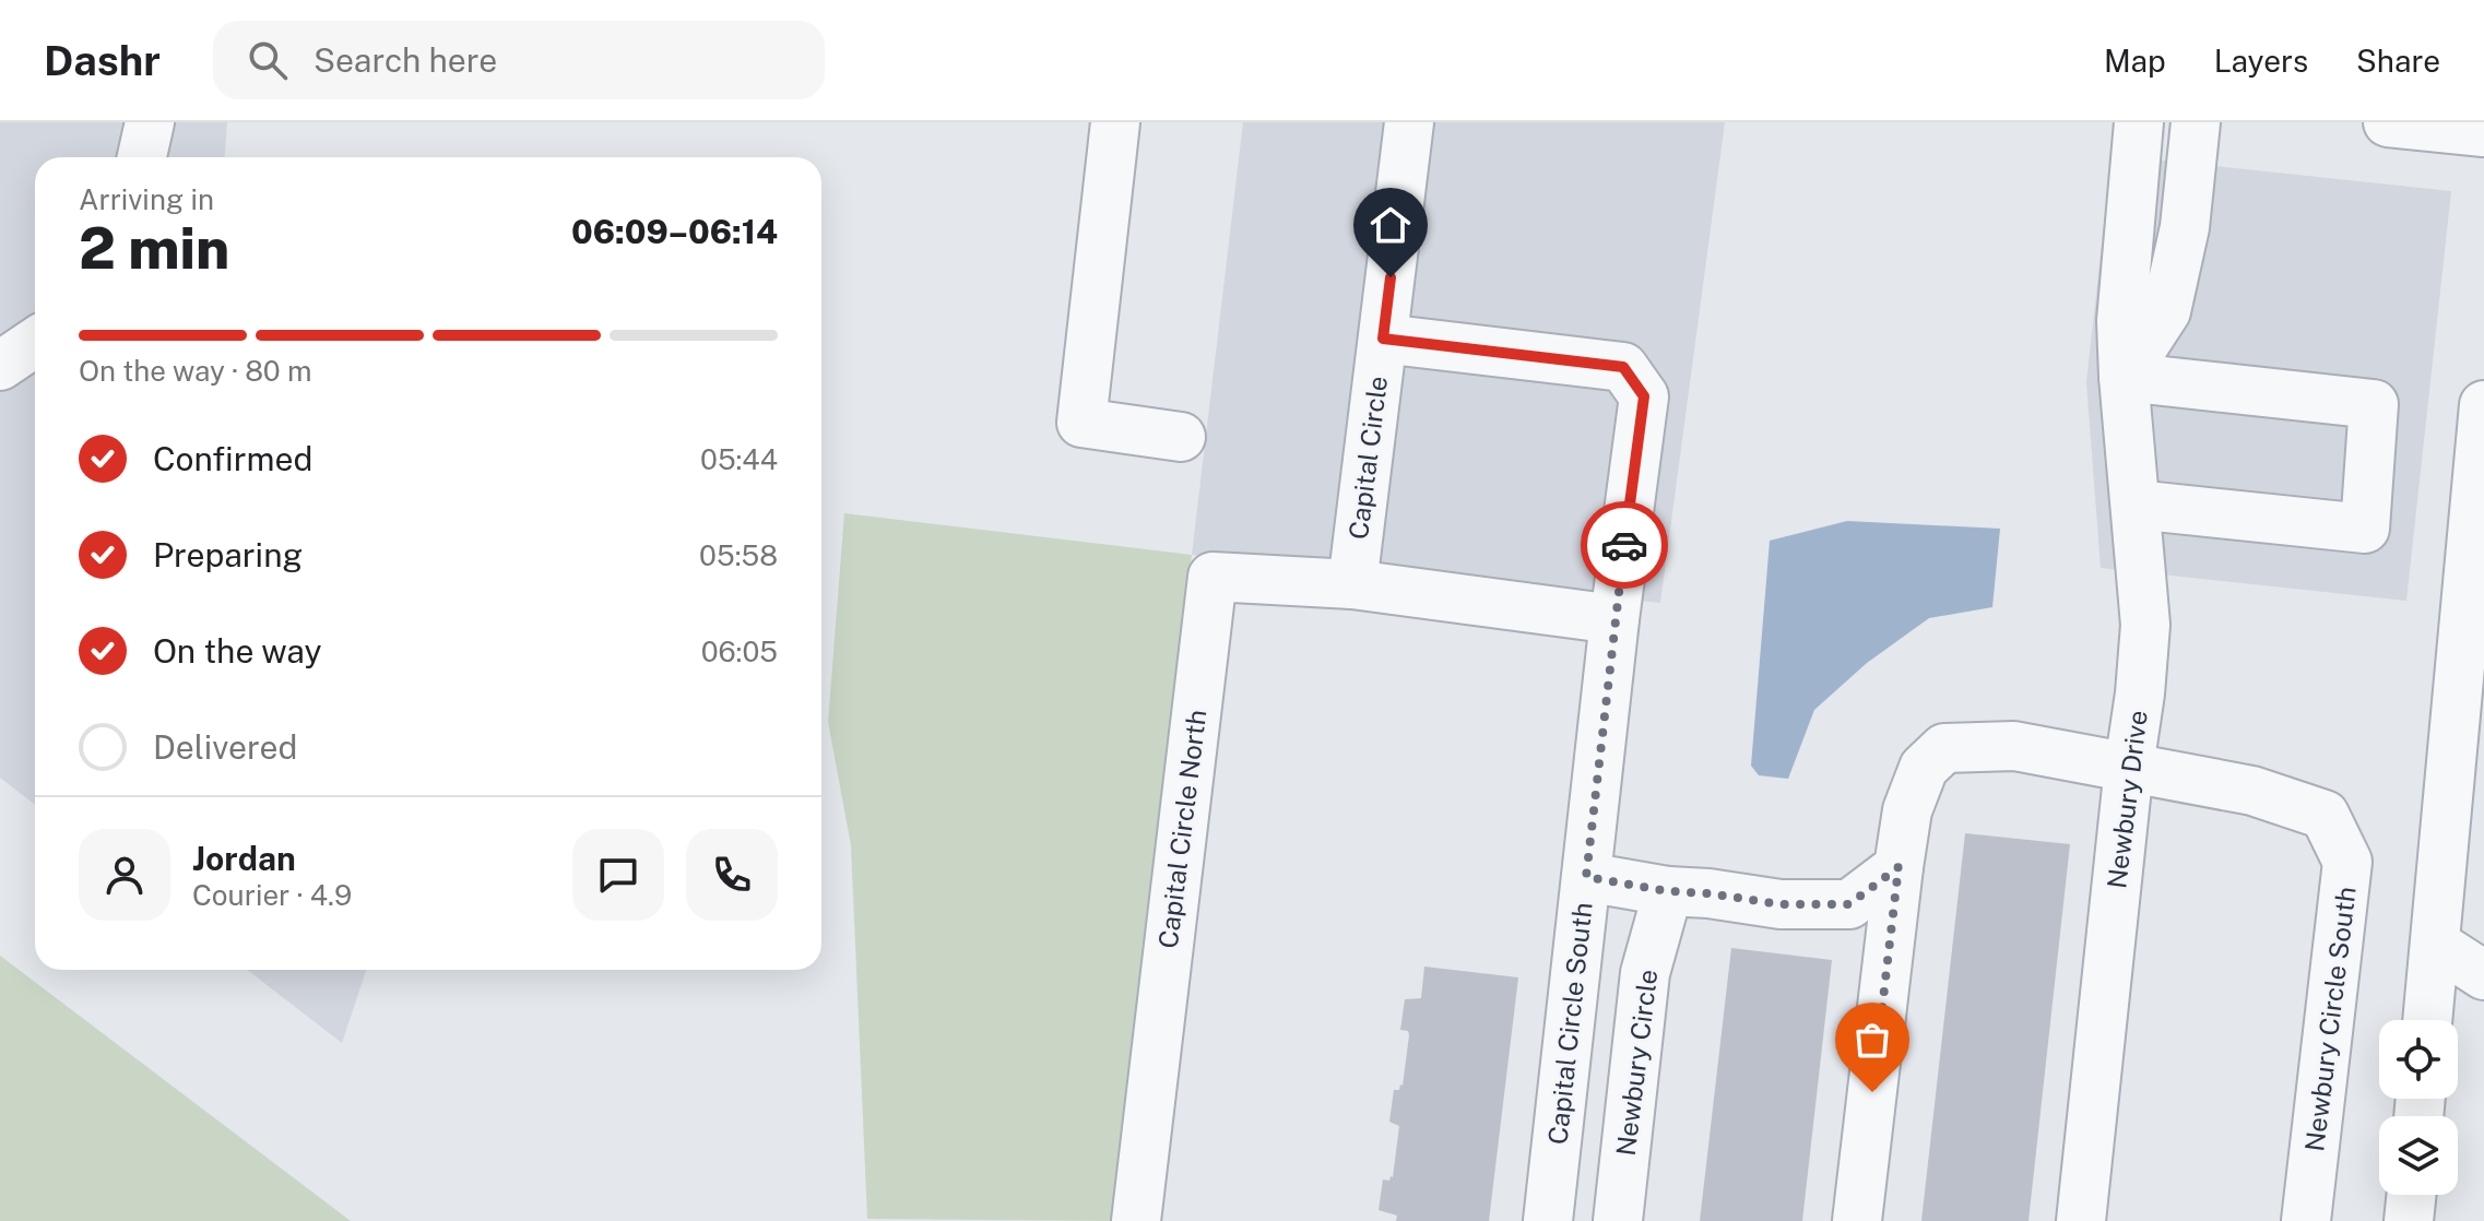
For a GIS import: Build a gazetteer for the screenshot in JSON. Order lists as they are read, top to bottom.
{
  "streets": {
    "street": [
      "Capital Circle",
      "Newbury Drive",
      "Capital Circle North",
      "Newbury Circle South",
      "Capital Circle South",
      "Newbury Circle"
    ]
  },
  "crossings": [
    ["Capital Circle", "Capital Circle North"],
    ["Capital Circle", "Capital Circle South"],
    ["Newbury Drive", "Newbury Circle South"]
  ],
  "page": {
    "header": "Dashr",
    "search": "Search here",
    "nav": ["Map", "Layers", "Share"],
    "heading": ["2 min", "Arriving in", "06:09–06:14"],
    "panel": ["Jordan", "Courier · 4.9"],
    "bar": "On the way · 80 m",
    "list": [
      ["Confirmed", "05:44"],
      ["Preparing", "05:58"],
      ["On the way", "06:05"],
      "Delivered"
    ]
  }
}
